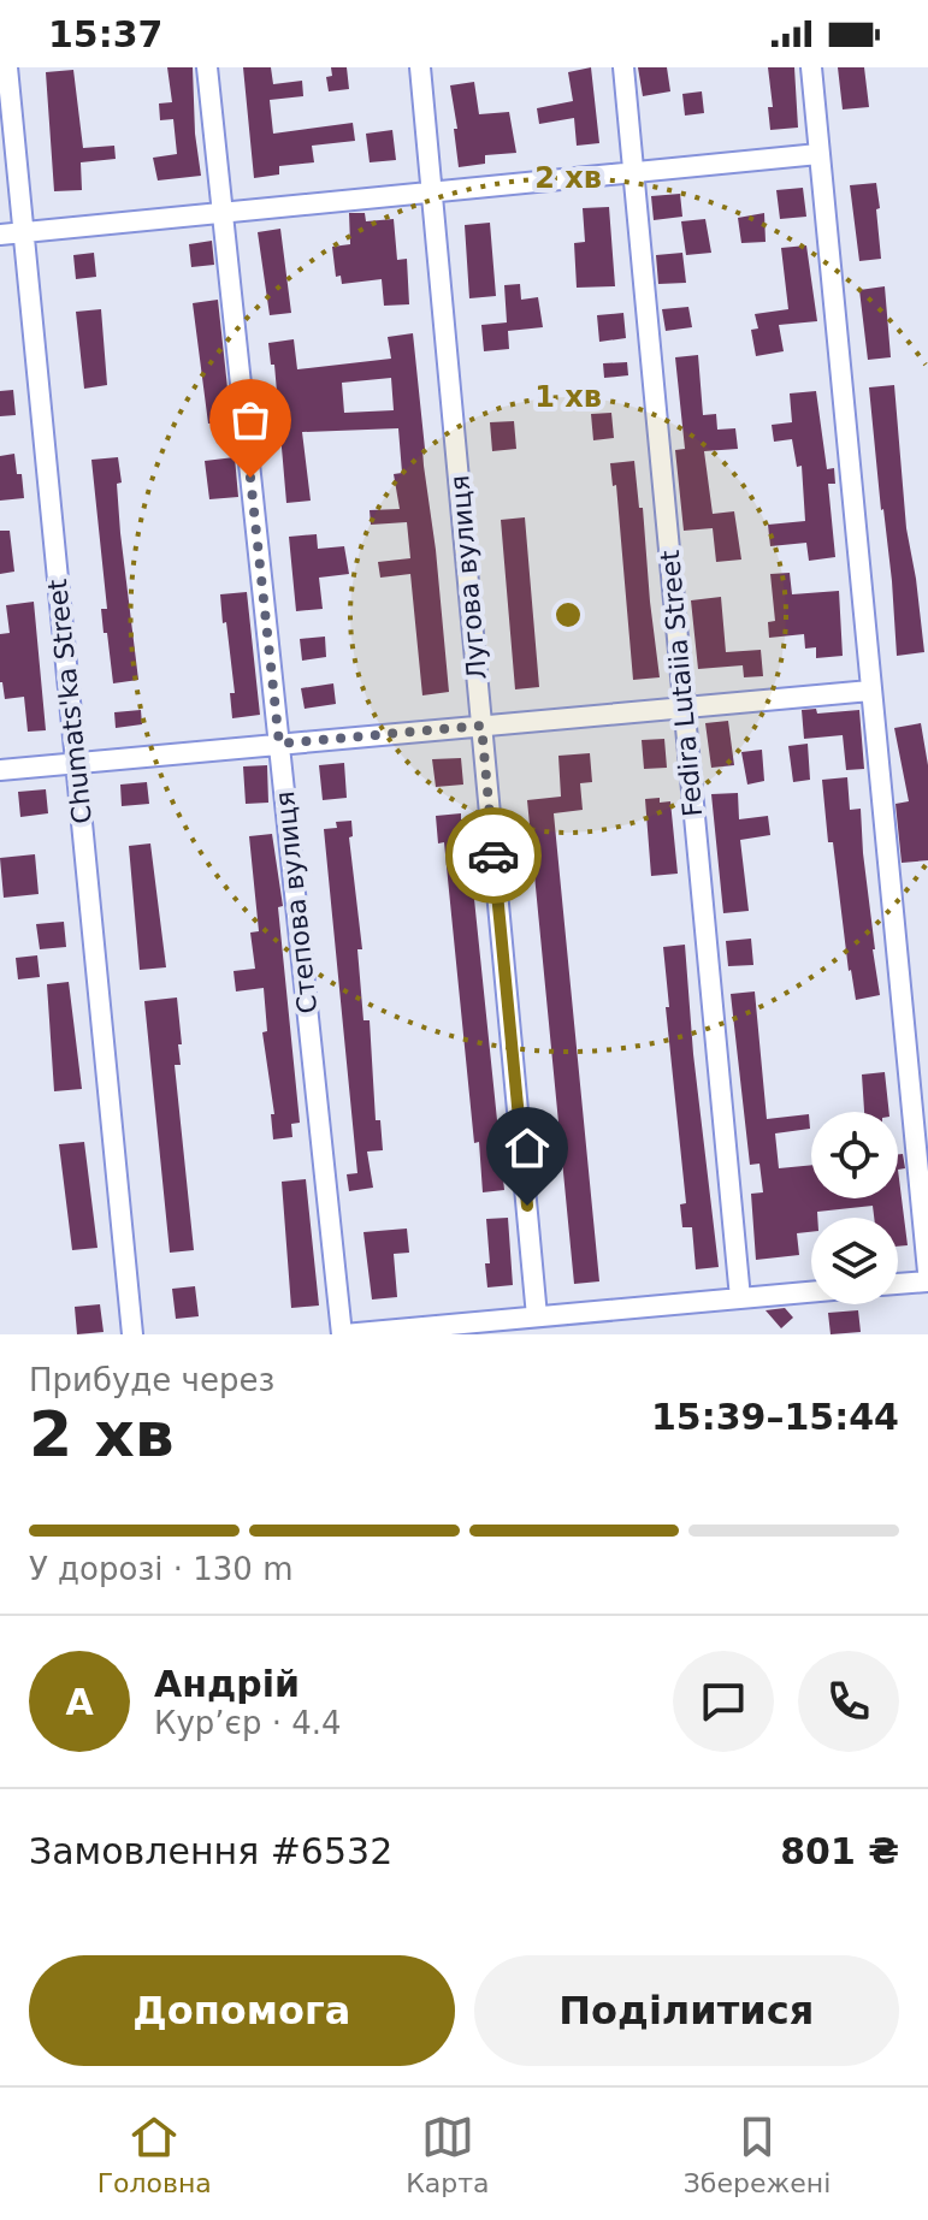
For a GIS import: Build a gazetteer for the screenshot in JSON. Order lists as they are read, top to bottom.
{
  "streets": {
    "street": [
      "Лугова вулиця",
      "Fedira Lutaiia Street",
      "Chumats'ka Street",
      "Степова вулиця"
    ]
  },
  "page": {
    "status": "15:37",
    "heading": ["2 хв", "Прибуде через", "15:39–15:44"],
    "panel": [
      "Андрій",
      "Кур’єр · 4.4",
      "Замовлення #6532",
      "801 ₴"
    ],
    "bar": "У дорозі · 130 m",
    "round": "А",
    "buttons": ["Допомога", "Поділитися"],
    "tabs": ["Головна", "Карта", "Збережені"]
  },
  "rings": ["2 хв", "1 хв"]
}
